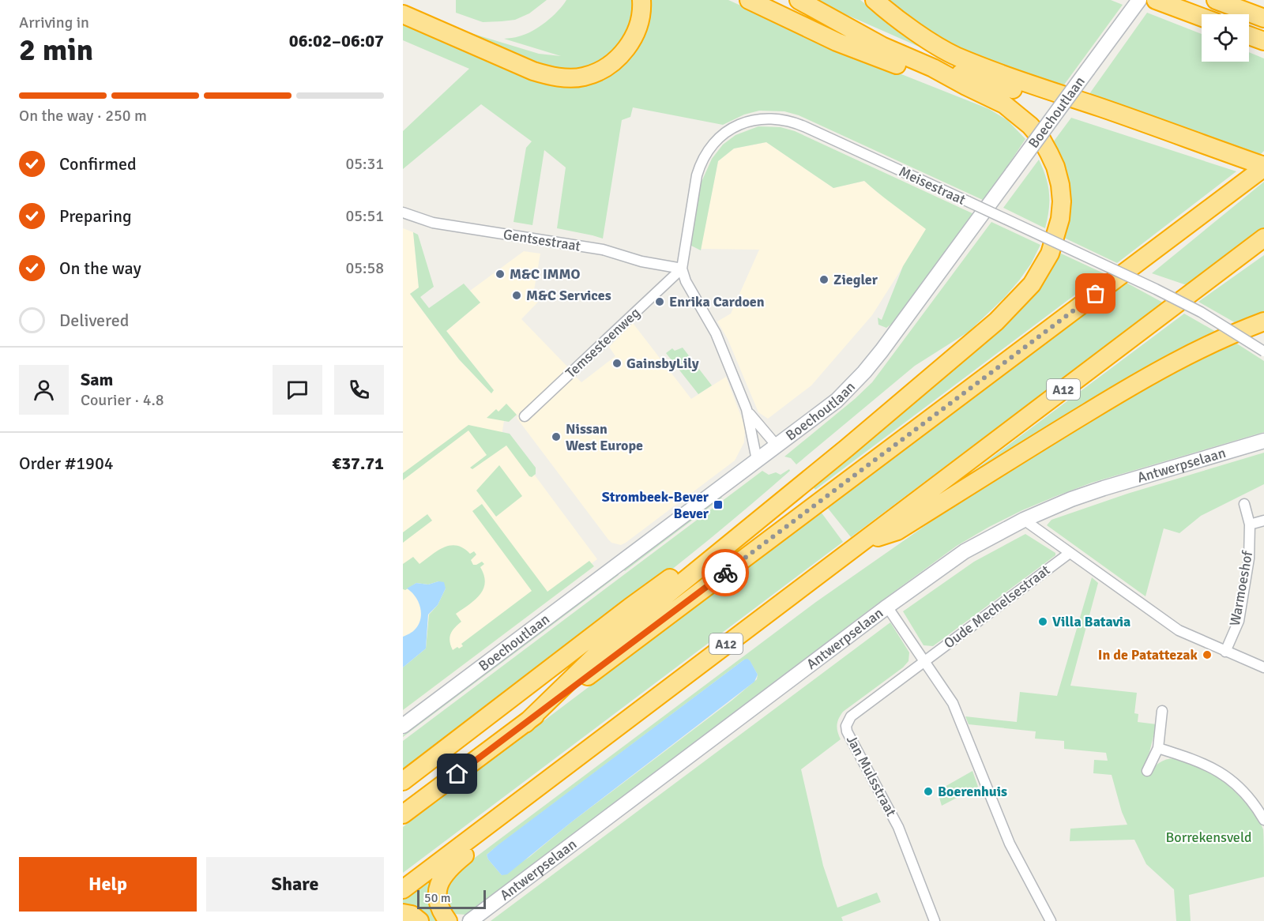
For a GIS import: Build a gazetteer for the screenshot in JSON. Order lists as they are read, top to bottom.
{
  "streets": {
    "highway": ["A12"],
    "main road": ["Boechoutlaan", "Antwerpselaan"],
    "street": [
      "Meisestraat",
      "Gentsestraat",
      "Temsesteenweg",
      "Warmoeshof",
      "Oude Mechelsestraat",
      "Jan Mulsstraat"
    ]
  },
  "crossings": [
    ["Meisestraat", "Gentsestraat"],
    ["Meisestraat", "Temsesteenweg"],
    ["Gentsestraat", "Temsesteenweg"],
    ["Oude Mechelsestraat", "Jan Mulsstraat"]
  ],
  "parks": ["Borrekensveld"],
  "places": {
    "other": [
      "M&C IMMO",
      "Ziegler",
      "M&C Services",
      "Enrika Cardoen",
      "GainsbyLily",
      "Nissan West Europe",
      "Villa Batavia",
      "In de Patattezak",
      "Boerenhuis"
    ],
    "transit": ["Strombeek-Bever Bever"]
  },
  "scale_bar": "50 m",
  "page": {
    "heading": ["2 min", "Arriving in", "06:02–06:07"],
    "panel": [
      "Sam",
      "Courier · 4.8",
      "Order #1904",
      "€37.71"
    ],
    "bar": "On the way · 250 m",
    "list": [
      ["Confirmed", "05:31"],
      ["Preparing", "05:51"],
      ["On the way", "05:58"],
      "Delivered"
    ],
    "buttons": ["Help", "Share"],
    "scale": "50 m"
  }
}
